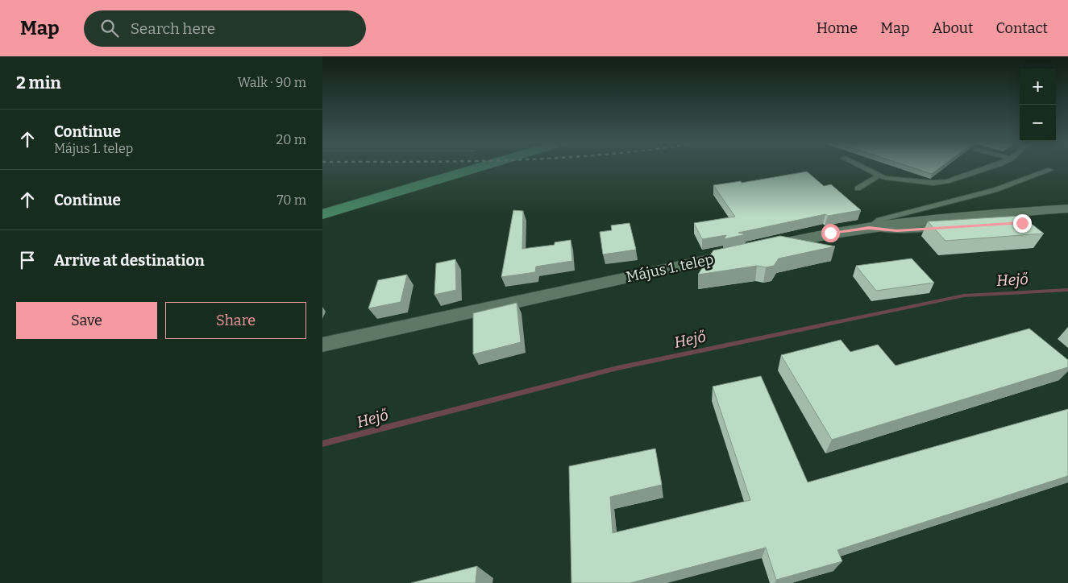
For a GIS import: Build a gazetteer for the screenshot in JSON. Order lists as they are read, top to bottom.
{
  "streets": {
    "street": ["Május 1. telep"]
  },
  "water": ["Hejő"],
  "page": {
    "header": "Map",
    "search": "Search here",
    "nav": [
      "Home",
      "Map",
      "About",
      "Contact"
    ],
    "heading": ["2 min", "Walk · 90 m"],
    "map_buttons": ["+", "−"],
    "list": [
      ["Continue", "Május 1. telep", "20 m"],
      ["Continue", "70 m"],
      "Arrive at destination"
    ],
    "buttons": ["Save", "Share"]
  }
}
